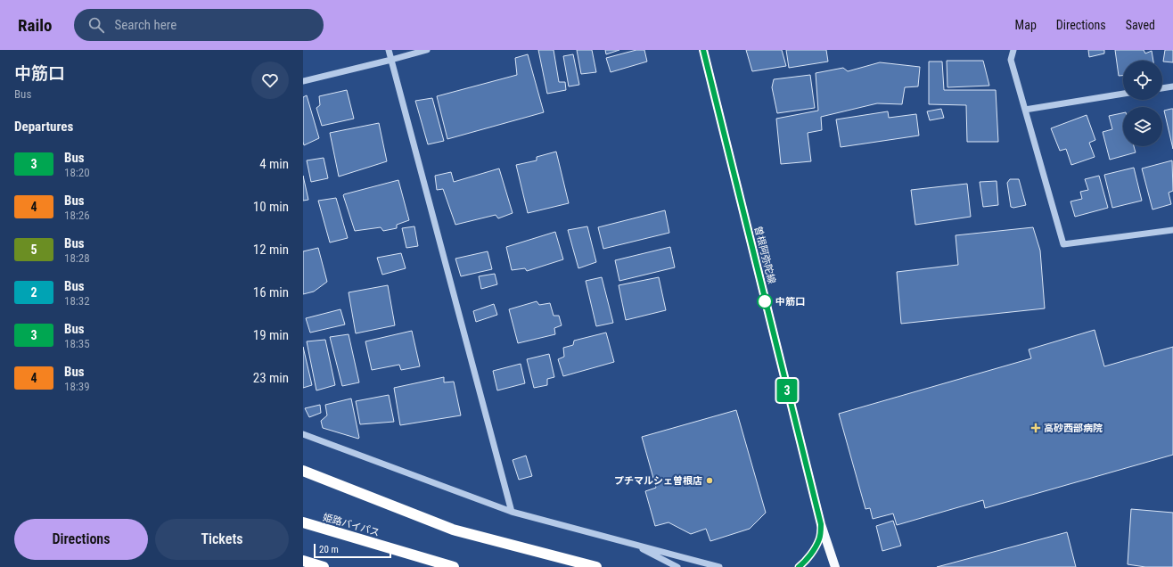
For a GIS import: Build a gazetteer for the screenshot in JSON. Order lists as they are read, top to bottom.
{
  "streets": {
    "highway": ["姫路バイパス"],
    "main road": ["曽根阿弥陀線"]
  },
  "places": {
    "other": ["中筋口", "プチマルシェ曽根店"],
    "health": ["高砂西部病院"]
  },
  "lines": ["bus line 3"],
  "scale_bar": "20 m",
  "page": {
    "header": "Railo",
    "search": "Search here",
    "nav": ["Map", "Directions", "Saved"],
    "heading": [
      ["中筋口", "Bus"],
      "Departures"
    ],
    "on_map": "3",
    "list": [
      {
        "mark": "3",
        "name": "Bus",
        "note": "18:20",
        "value": "4 min"
      },
      {
        "mark": "4",
        "name": "Bus",
        "note": "18:26",
        "value": "10 min"
      },
      {
        "mark": "5",
        "name": "Bus",
        "note": "18:28",
        "value": "12 min"
      },
      {
        "mark": "2",
        "name": "Bus",
        "note": "18:32",
        "value": "16 min"
      },
      {
        "mark": "3",
        "name": "Bus",
        "note": "18:35",
        "value": "19 min"
      },
      {
        "mark": "4",
        "name": "Bus",
        "note": "18:39",
        "value": "23 min"
      }
    ],
    "buttons": ["Directions", "Tickets"],
    "scale": "20 m"
  }
}
